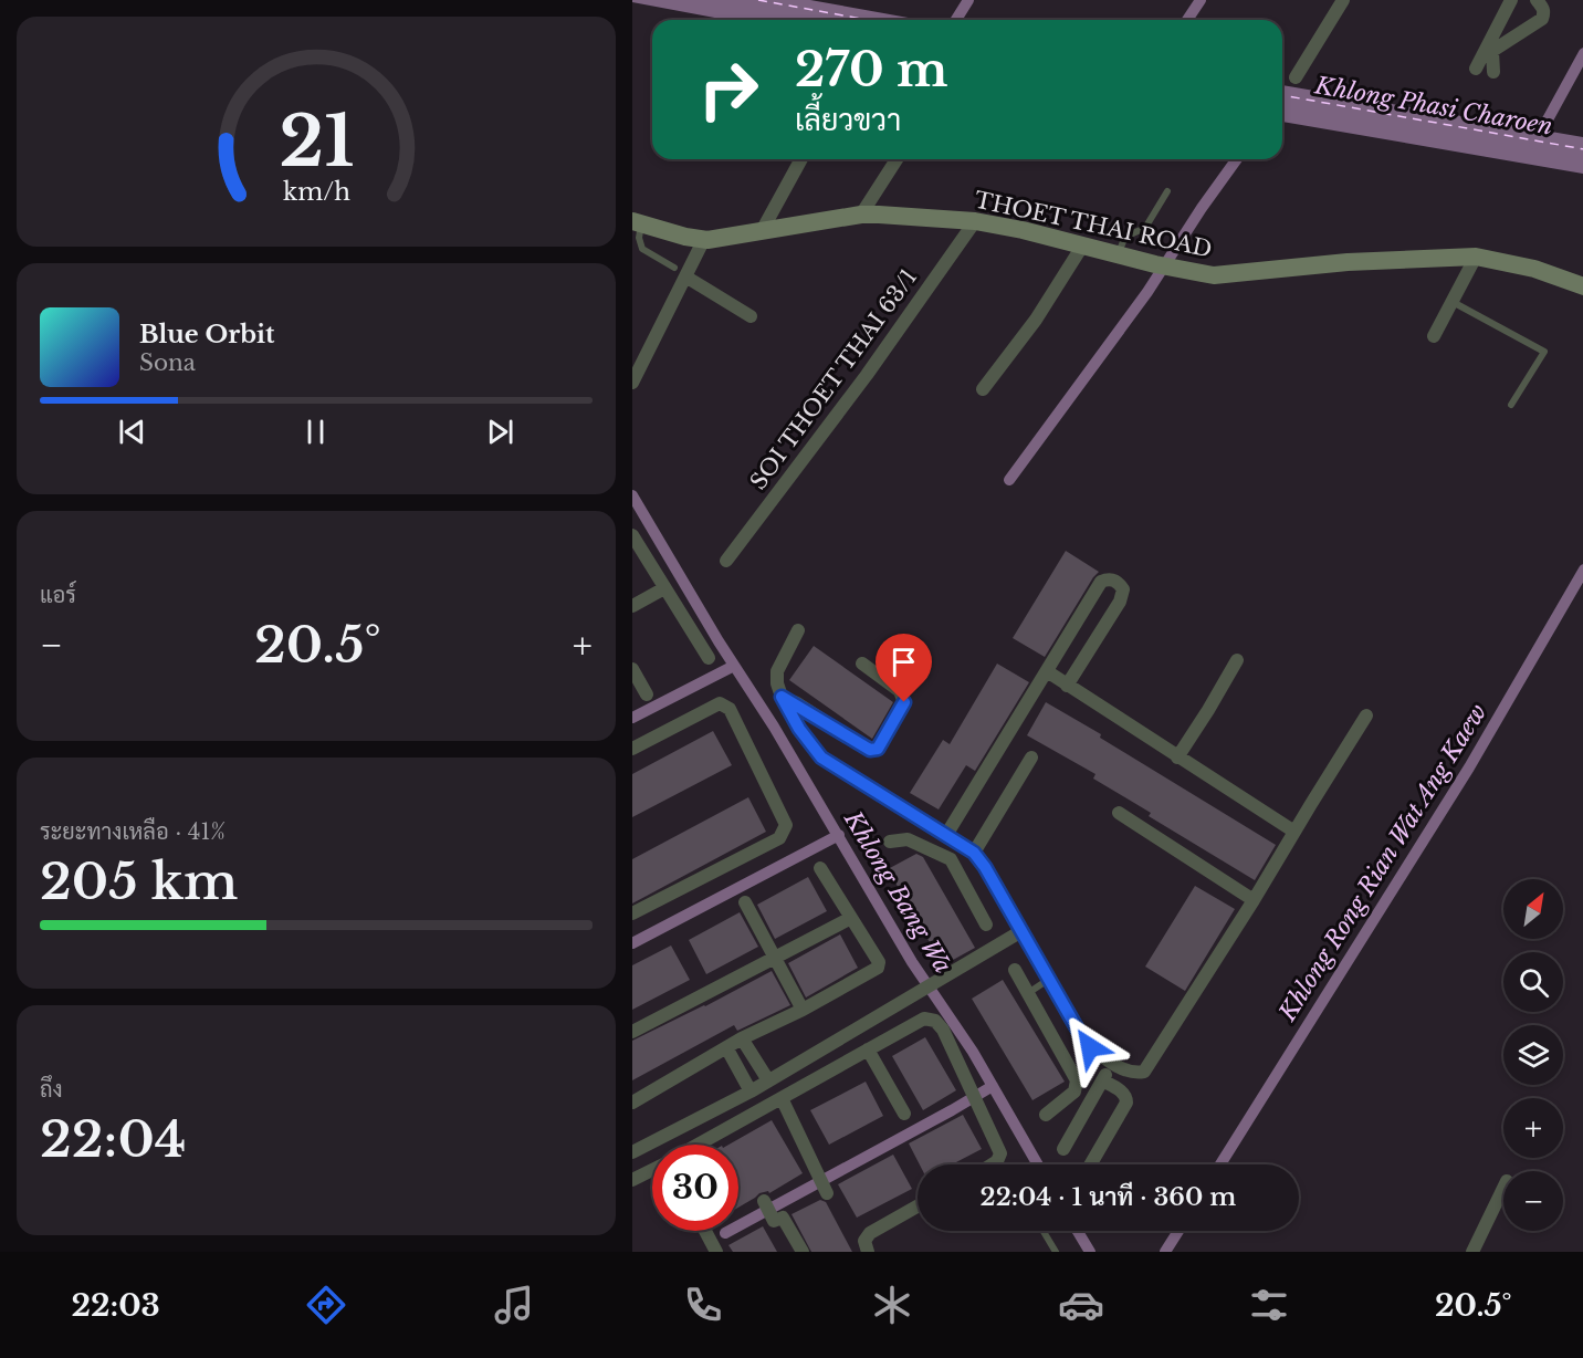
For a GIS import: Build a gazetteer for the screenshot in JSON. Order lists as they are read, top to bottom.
{
  "streets": {
    "main road": ["THOET THAI ROAD"],
    "street": ["SOI THOET THAI 63/1"]
  },
  "crossings": [
    ["THOET THAI ROAD", "SOI THOET THAI 63/1"]
  ],
  "water": ["Khlong Phasi Charoen", "Khlong Rong Rian Wat Ang Kaew", "Khlong Bang Wa"],
  "north": "top right",
  "page": {
    "turn": ["270 m", "เลี้ยวขวา"],
    "song": ["Blue Orbit", "Sona"],
    "tile": [
      "แอร์",
      ["ระยะทางเหลือ · 41%", "205 km"],
      ["ถึง", "22:04"]
    ],
    "heat": ["−", "20.5°", "+"],
    "map_buttons": ["+", "−"],
    "limit": "30",
    "trip": "22:04 · 1 นาที · 360 m",
    "tabs": ["22:03", "20.5°"],
    "gauge": ["21", "km/h"]
  }
}
